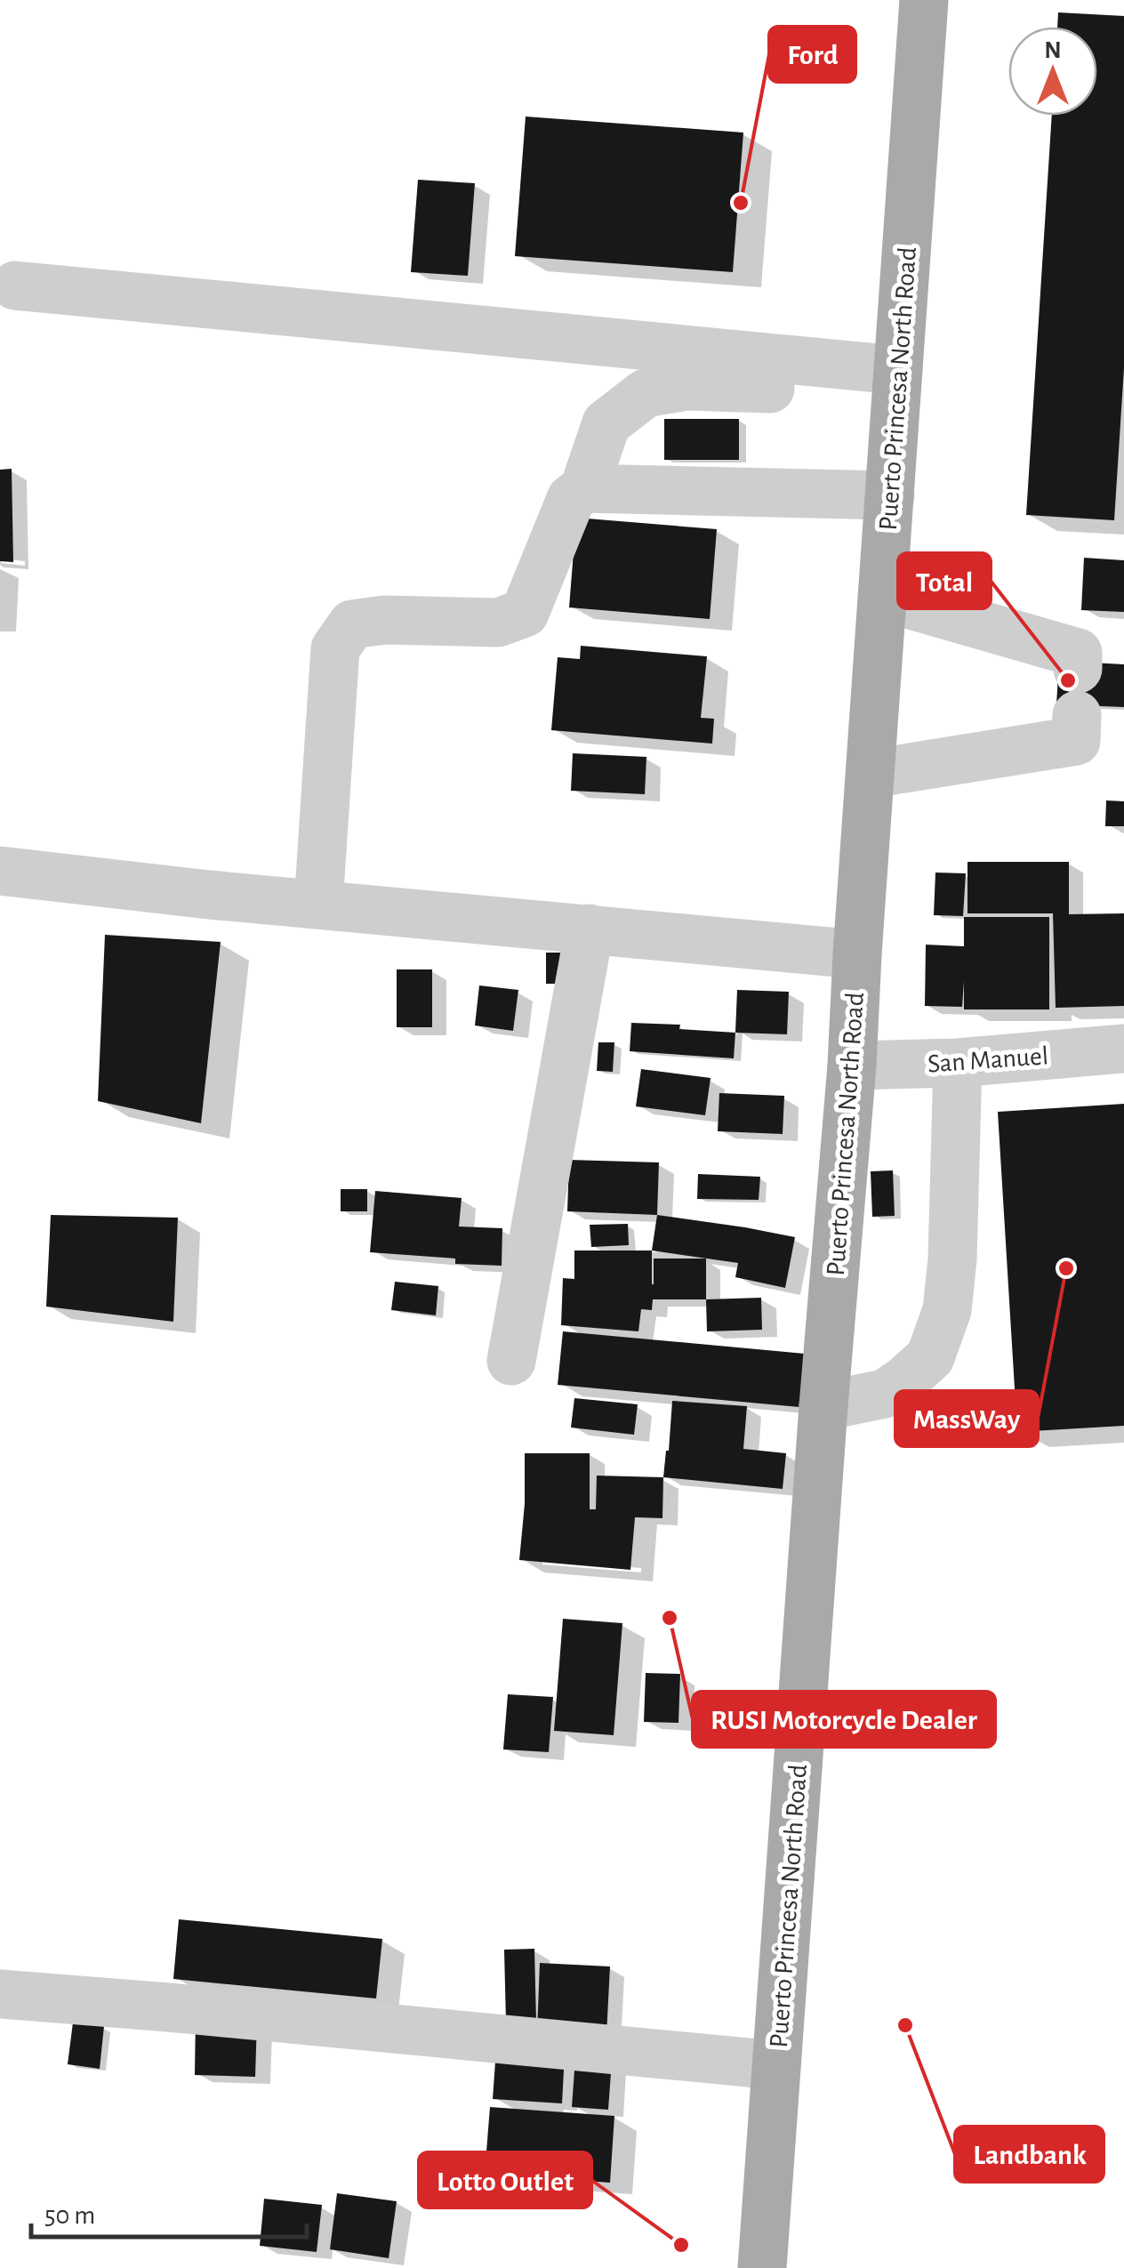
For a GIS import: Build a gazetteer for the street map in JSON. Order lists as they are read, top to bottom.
{
  "streets": {
    "main road": ["Puerto Princesa North Road"],
    "street": ["San Manuel"]
  },
  "crossings": [
    ["Puerto Princesa North Road", "San Manuel"]
  ],
  "places": [
    "Ford",
    "Total",
    "MassWay",
    "RUSI Motorcycle Dealer",
    "Landbank",
    "Lotto Outlet"
  ],
  "scale_bar": "50 m",
  "north": "top"
}
